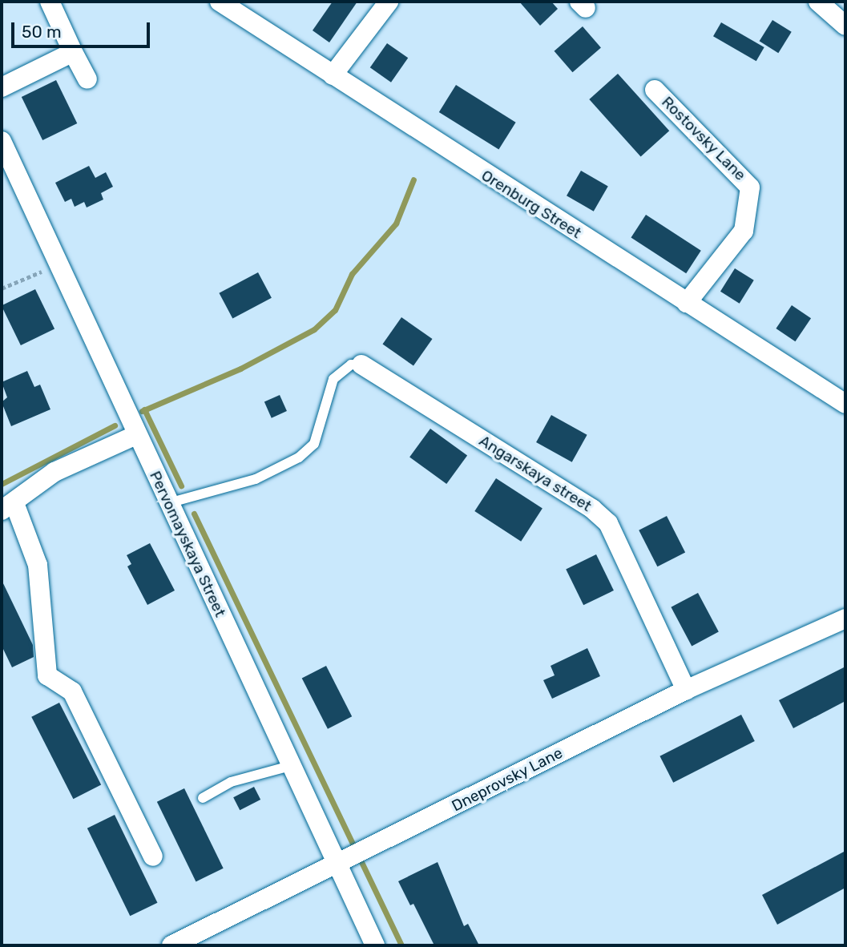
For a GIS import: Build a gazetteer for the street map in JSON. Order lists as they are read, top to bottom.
{
  "streets": {
    "street": [
      "Rostovsky Lane",
      "Orenburg Street",
      "Angarskaya street",
      "Pervomayskaya Street",
      "Dneprovsky Lane"
    ]
  },
  "crossings": [
    ["Rostovsky Lane", "Orenburg Street"],
    ["Angarskaya street", "Dneprovsky Lane"],
    ["Pervomayskaya Street", "Dneprovsky Lane"]
  ],
  "scale_bar": "50 m"
}
